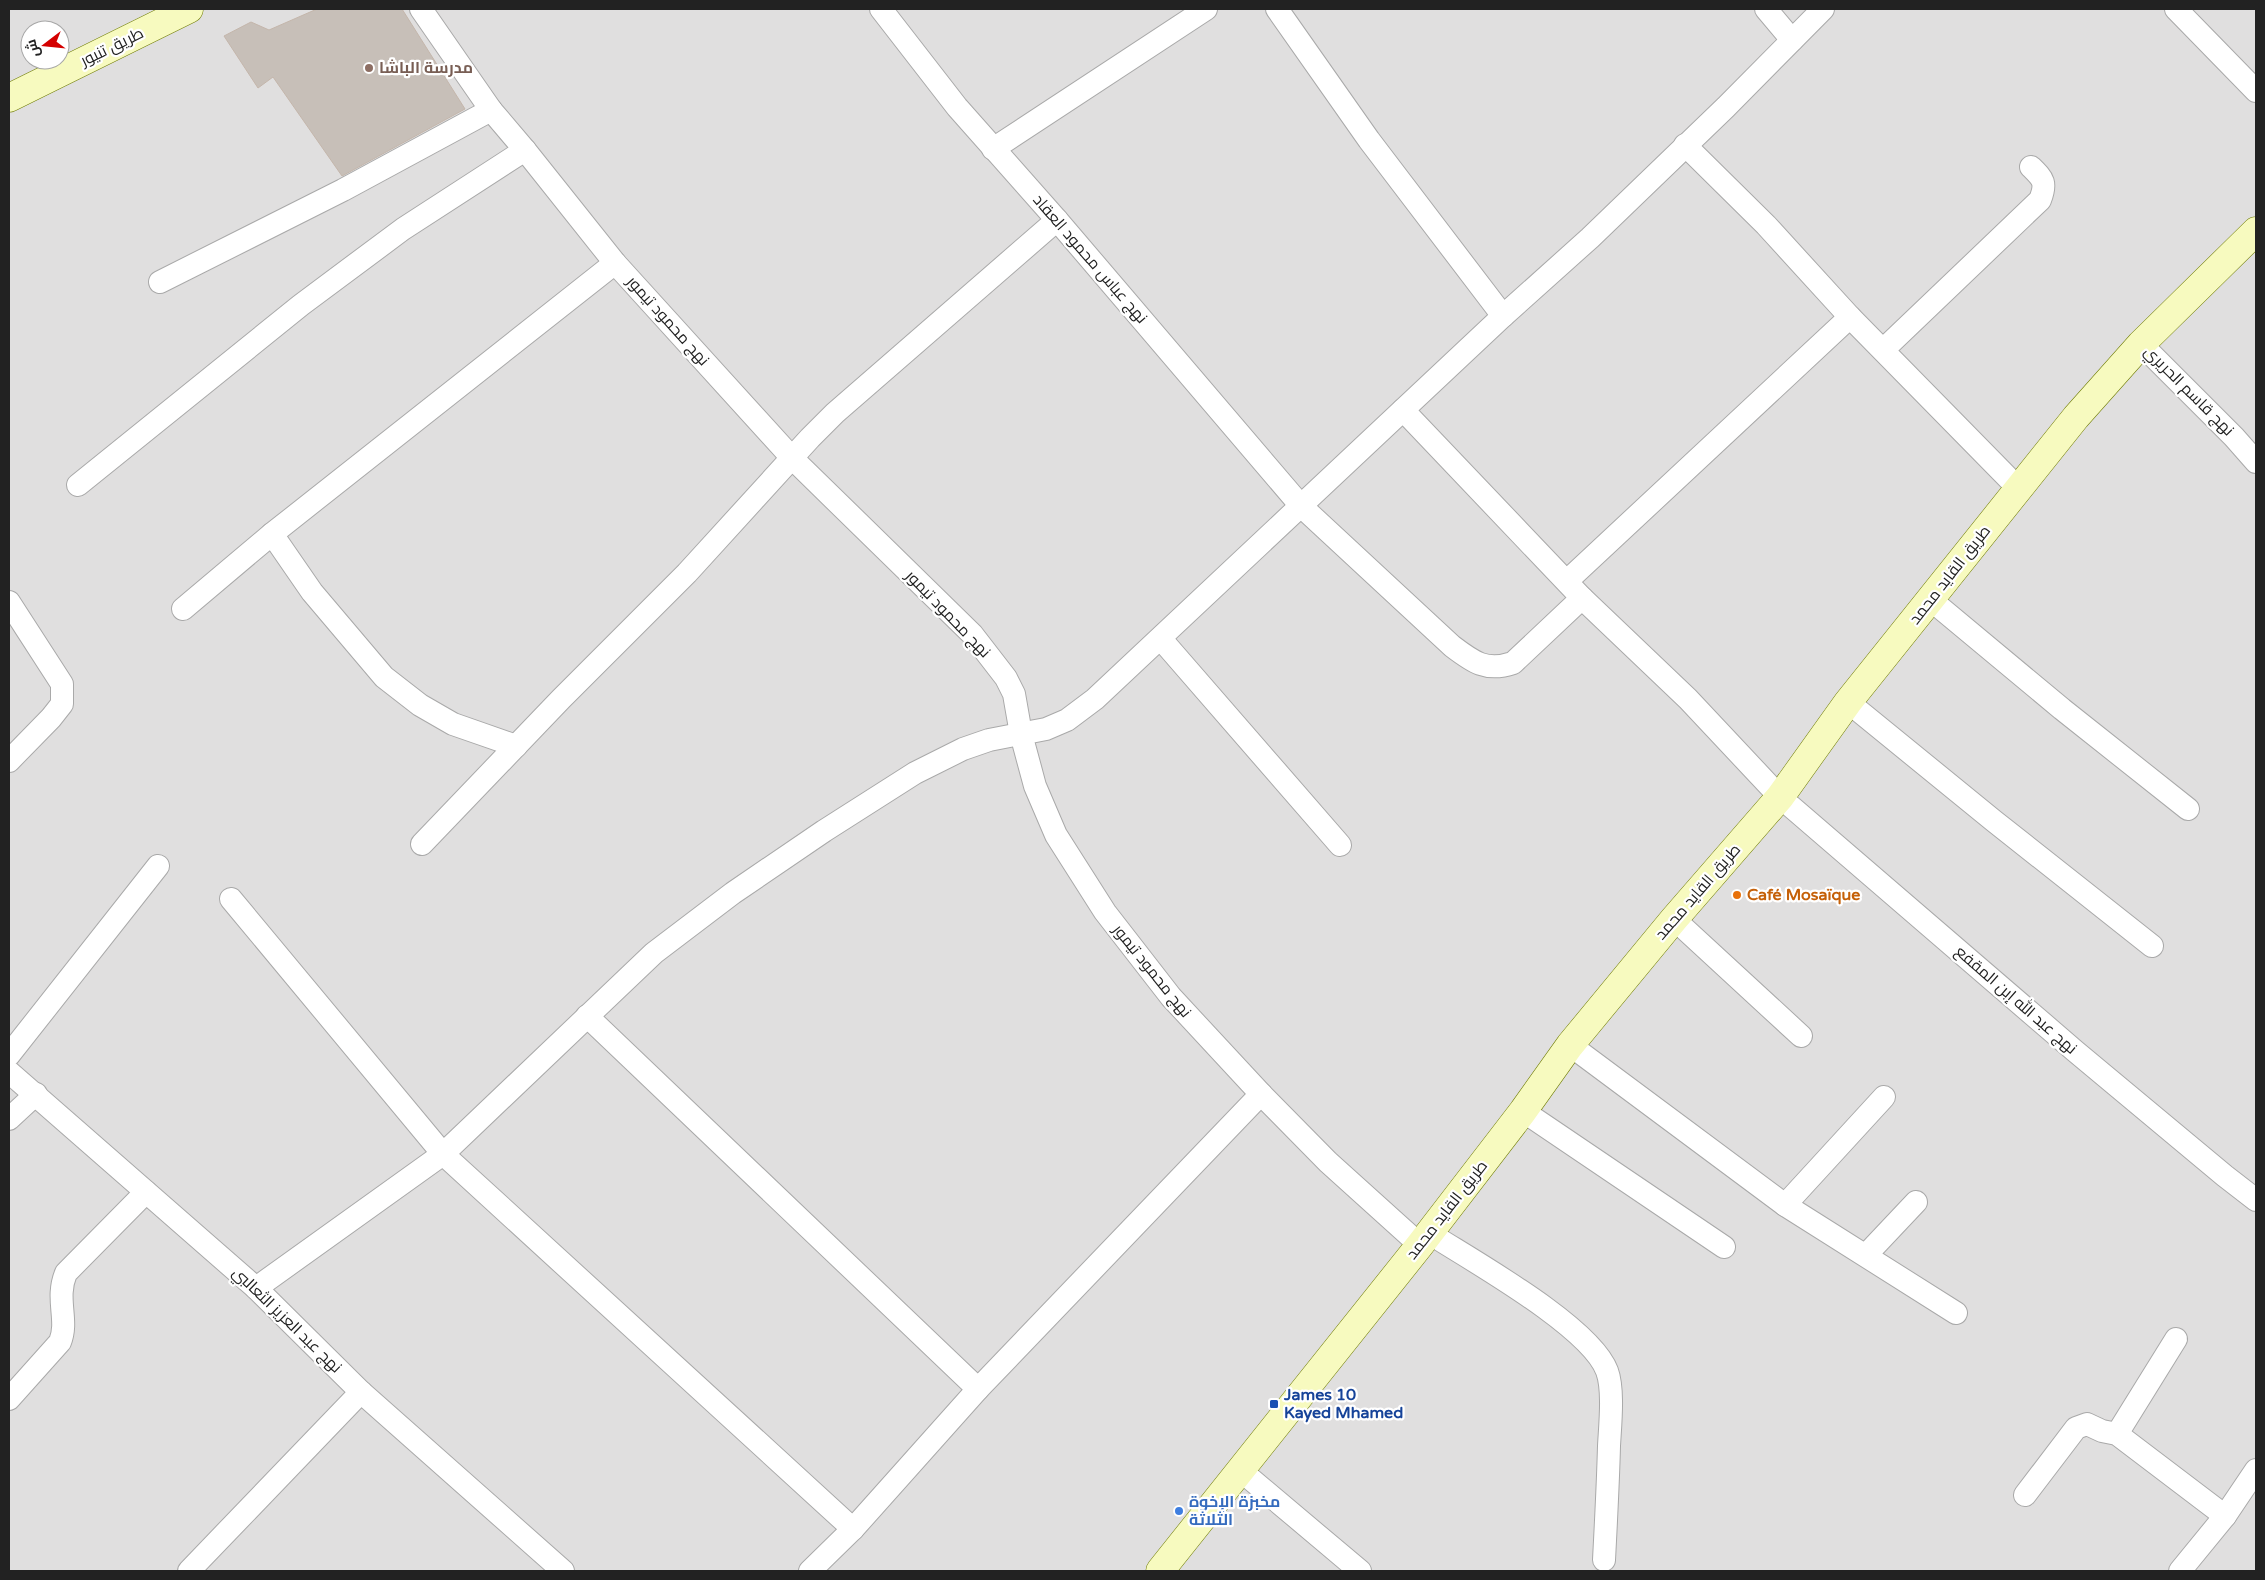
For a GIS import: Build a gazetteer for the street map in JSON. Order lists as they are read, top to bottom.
{
  "streets": {
    "main road": ["طريق تنيور", "طريق القايد محمد"],
    "street": [
      "نهج عباس محمود العقاد",
      "نهج محمود تيمور",
      "نهج قاسم الحريري",
      "نهج عبد الله إبن المقفع",
      "نهج عبد العزيز الثعالبي"
    ]
  },
  "crossings": [
    ["نهج عباس محمود العقاد", "نهج عبد الله إبن المقفع"],
    ["نهج محمود تيمور", "طريق القايد محمد"],
    ["نهج قاسم الحريري", "طريق القايد محمد"],
    ["طريق القايد محمد", "نهج عبد الله إبن المقفع"]
  ],
  "places": {
    "other": ["مدرسة الباشا", "Café Mosaïque", "مخبزة الإخوة الثلاثة"],
    "transit": ["James 10 Kayed Mhamed"]
  },
  "north": "left"
}
